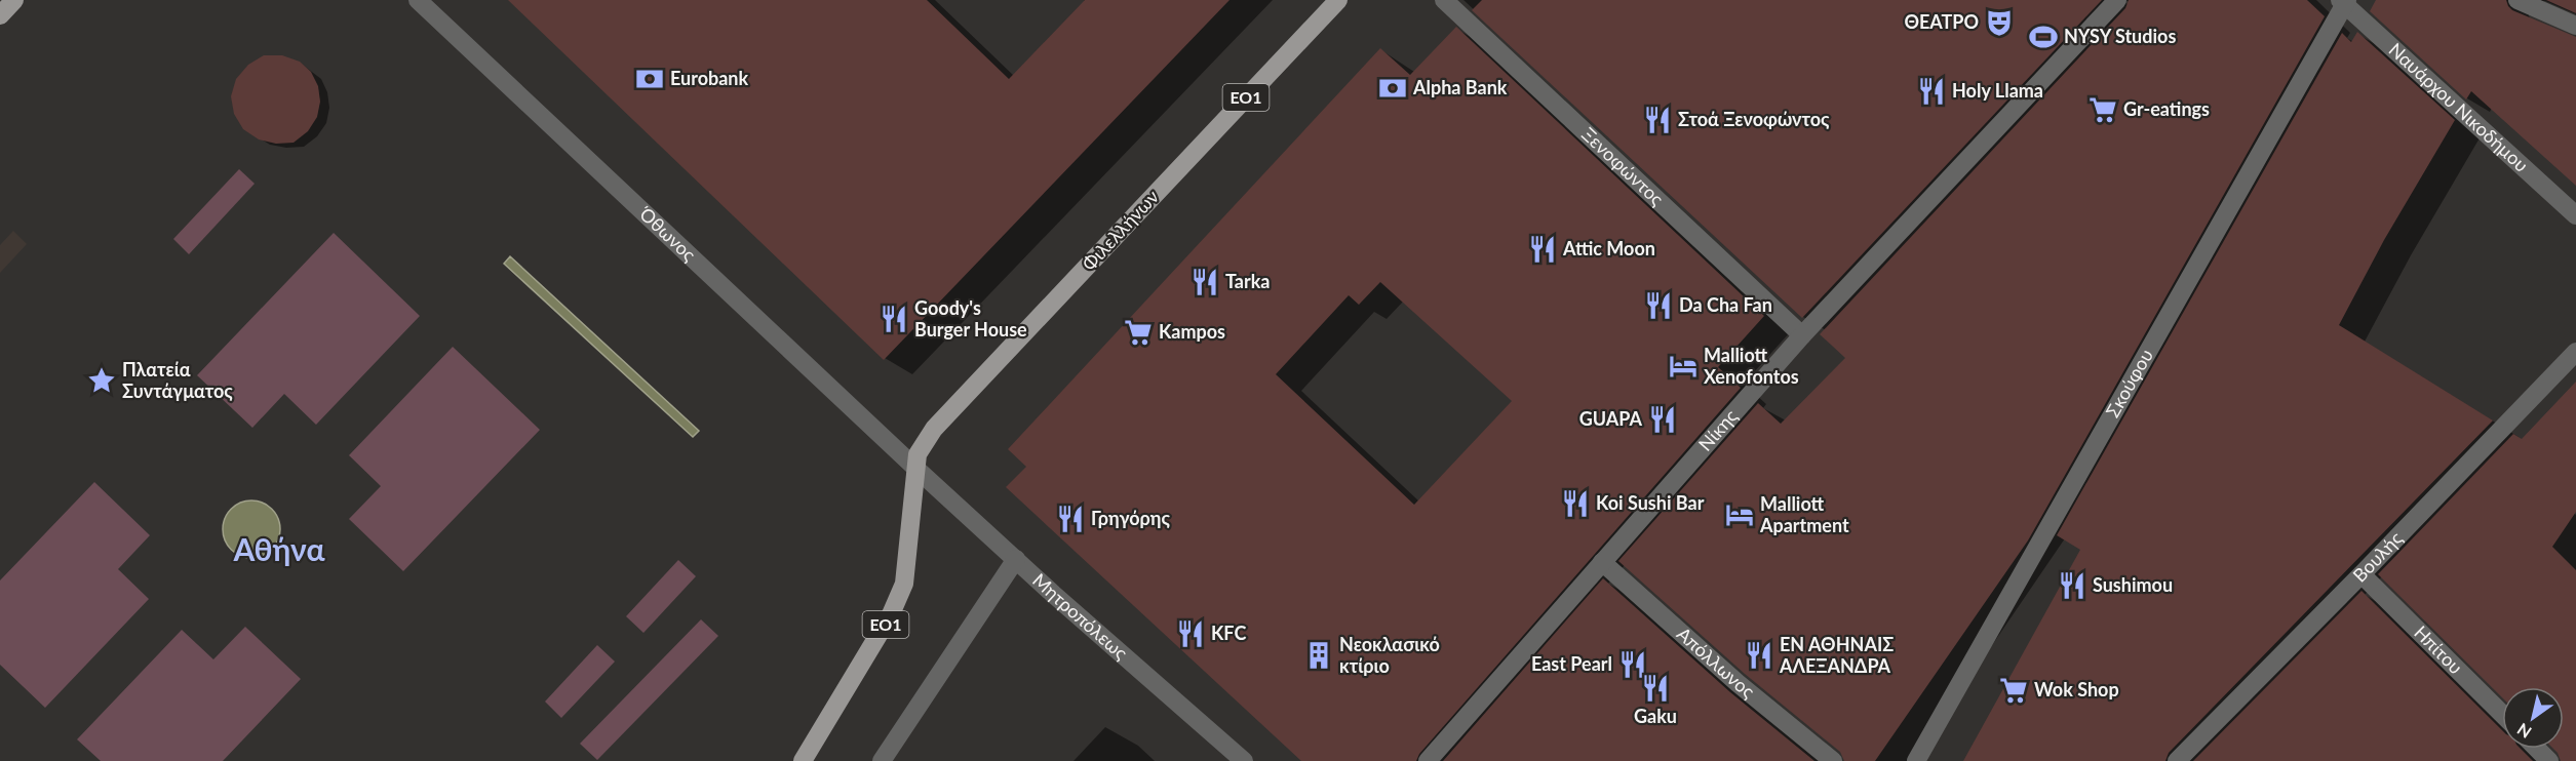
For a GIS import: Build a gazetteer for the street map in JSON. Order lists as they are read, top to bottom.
{
  "streets": {
    "main road": ["ΕΟ1", "Φιλελλήνων"],
    "street": [
      "Ναυάρχου Νικοδήμου",
      "Ξενοφώντος",
      "Όθωνος",
      "Σκούφου",
      "Νίκης",
      "Βουλής",
      "Μητροπόλεως",
      "Ηπίτου",
      "Απόλλωνος"
    ]
  },
  "crossings": [
    ["ΕΟ1", "Φιλελλήνων"],
    ["ΕΟ1", "Όθωνος"],
    ["ΕΟ1", "Μητροπόλεως"],
    ["Ναυάρχου Νικοδήμου", "Σκούφου"],
    ["Ξενοφώντος", "Νίκης"],
    ["Φιλελλήνων", "Όθωνος"],
    ["Φιλελλήνων", "Μητροπόλεως"],
    ["Όθωνος", "Μητροπόλεως"],
    ["Νίκης", "Απόλλωνος"],
    ["Βουλής", "Ηπίτου"]
  ],
  "districts": ["Αθήνα"],
  "places": {
    "theatre": ["ΘΕΑΤΡΟ"],
    "sports": ["NYSY Studios"],
    "bank": ["Eurobank", "Alpha Bank"],
    "restaurant": [
      "Holy Llama",
      "Στοά Ξενοφώντος",
      "Attic Moon",
      "Tarka",
      "Da Cha Fan",
      "Goody's Burger House",
      "GUAPA",
      "Koi Sushi Bar",
      "Γρηγόρης",
      "Sushimou",
      "KFC",
      "ΕΝ ΑΘΗΝΑΙΣ ΑΛΕΞΑΝΔΡΑ",
      "East Pearl",
      "Gaku"
    ],
    "supermarket": ["Gr-eatings", "Kampos", "Wok Shop"],
    "hotel": ["Malliott Xenofontos", "Malliott Apartment"],
    "place": ["Πλατεία Συντάγματος"],
    "building": ["Νεοκλασικό κτίριο"]
  },
  "north": "bottom left"
}
